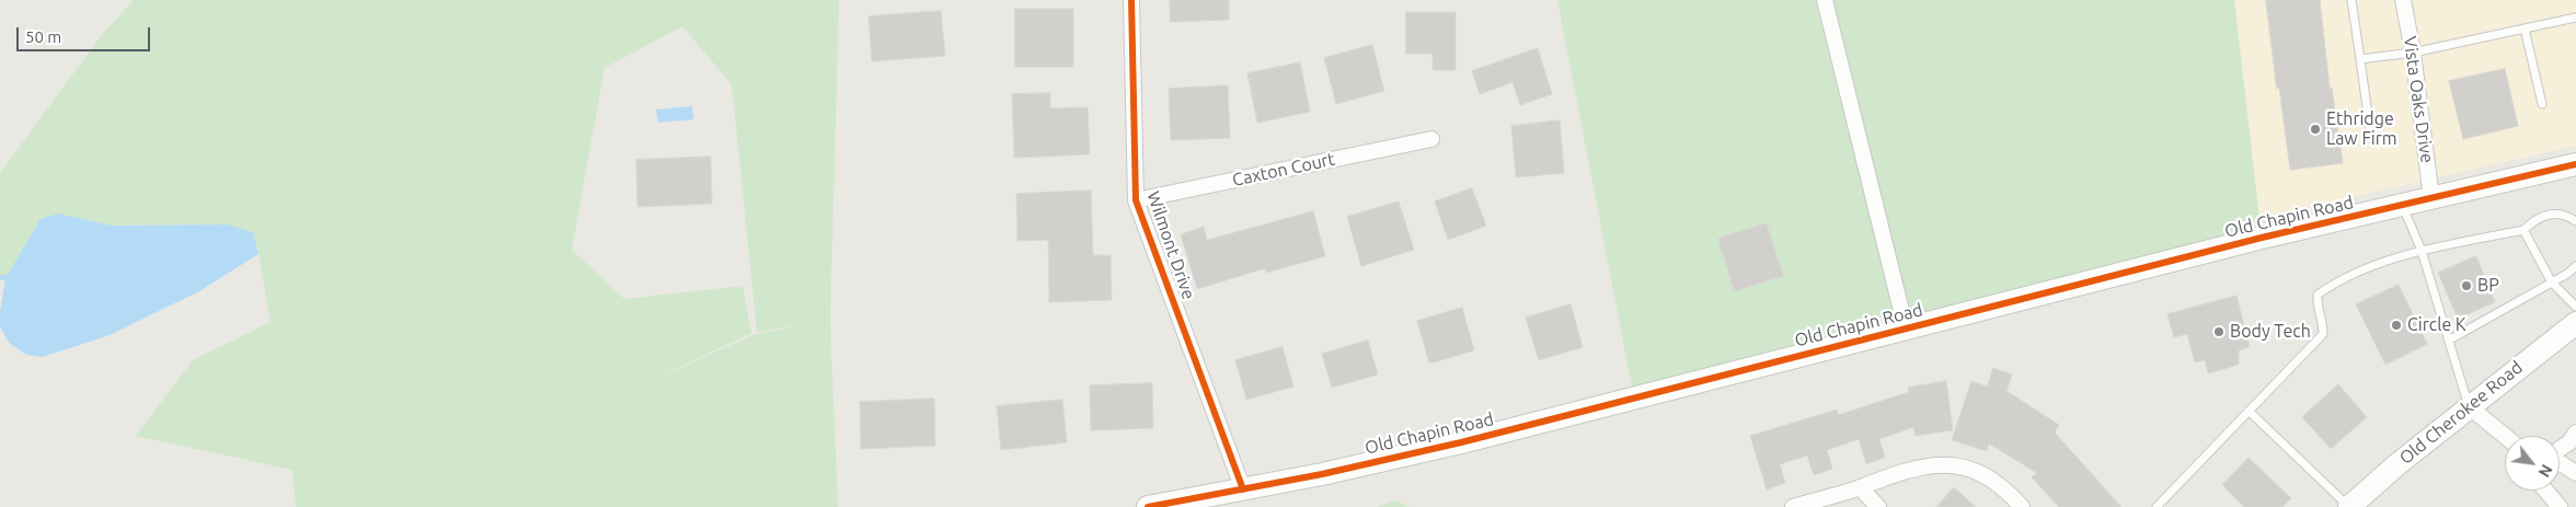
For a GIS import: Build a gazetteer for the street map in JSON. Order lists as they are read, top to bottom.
{
  "streets": {
    "street": [
      "Vista Oaks Drive",
      "Caxton Court",
      "Old Chapin Road",
      "Wilmont Drive",
      "Old Cherokee Road"
    ]
  },
  "crossings": [
    ["Vista Oaks Drive", "Old Chapin Road"],
    ["Caxton Court", "Wilmont Drive"],
    ["Old Chapin Road", "Wilmont Drive"]
  ],
  "places": [
    "Ethridge Law Firm",
    "BP",
    "Circle K",
    "Body Tech"
  ],
  "scale_bar": "50 m",
  "north": "bottom right"
}
